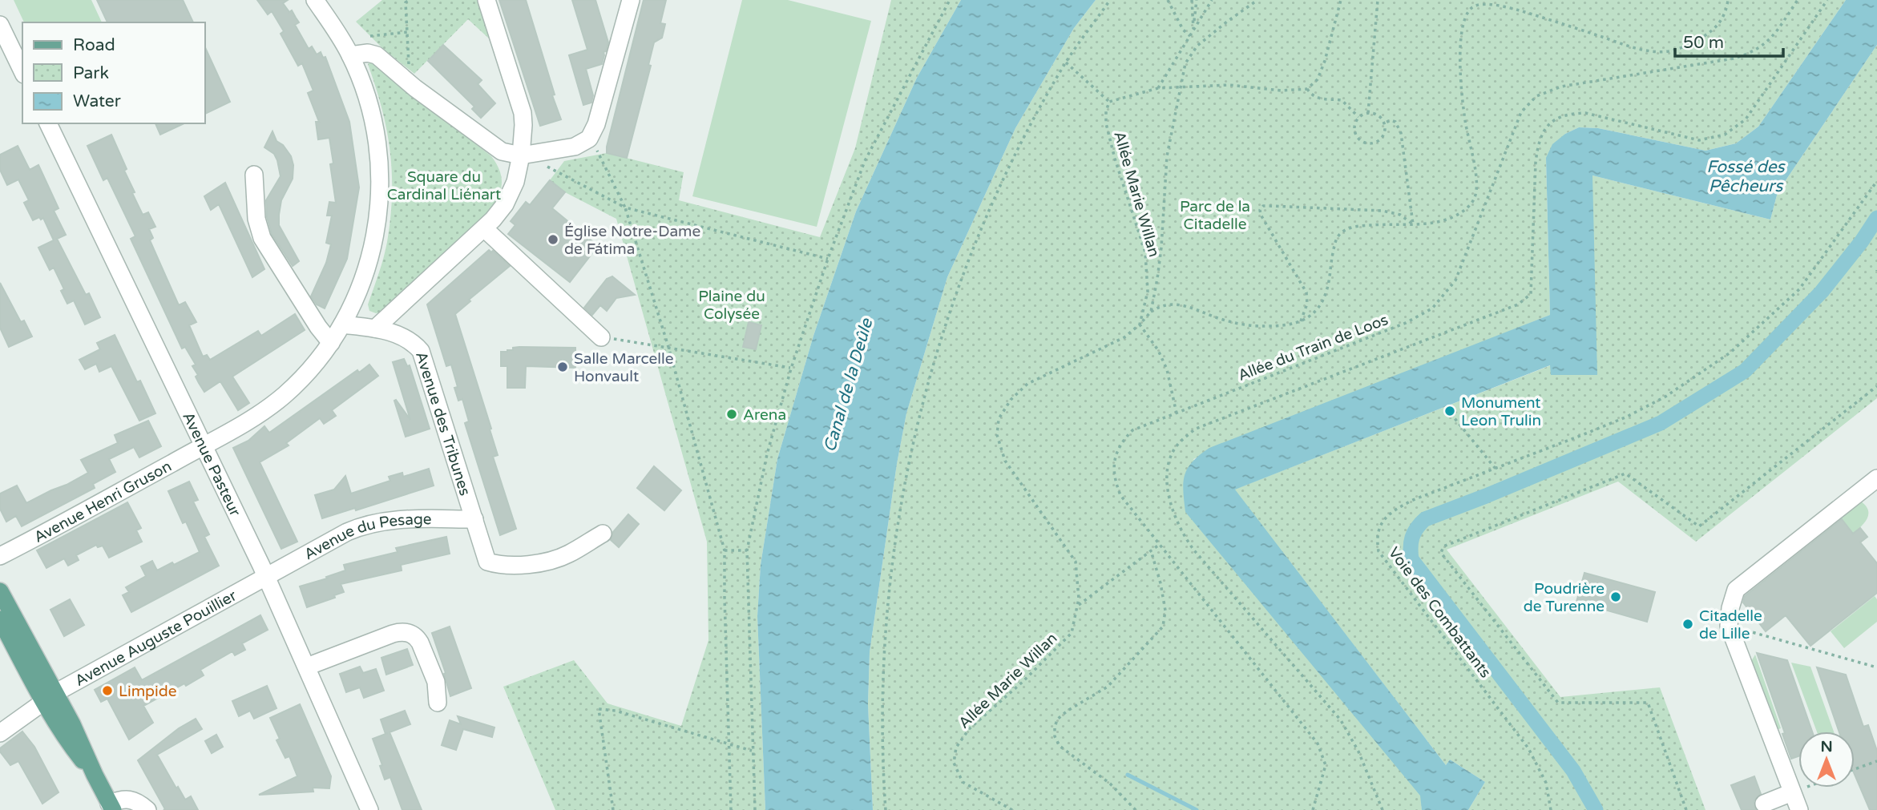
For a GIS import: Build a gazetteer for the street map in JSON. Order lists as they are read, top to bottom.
{
  "streets": {
    "street": [
      "Avenue des Tribunes",
      "Avenue Pasteur",
      "Avenue Henri Gruson",
      "Avenue du Pesage",
      "Avenue Auguste Pouillier"
    ],
    "path": ["Allée Marie Willan", "Allée du Train de Loos", "Voie des Combattants"]
  },
  "crossings": [
    ["Avenue des Tribunes", "Avenue Henri Gruson"],
    ["Avenue des Tribunes", "Avenue du Pesage"],
    ["Avenue Pasteur", "Avenue Henri Gruson"],
    ["Avenue Pasteur", "Avenue du Pesage"],
    ["Avenue Pasteur", "Avenue Auguste Pouillier"],
    ["Avenue du Pesage", "Avenue Auguste Pouillier"]
  ],
  "water": ["Fossé des Pêcheurs", "Canal de la Deûle"],
  "parks": ["Square du Cardinal Liénart", "Parc de la Citadelle", "Plaine du Colysée"],
  "places": [
    "Église Notre-Dame de Fátima",
    "Salle Marcelle Honvault",
    "Monument Leon Trulin",
    "Arena",
    "Poudrière de Turenne",
    "Citadelle de Lille",
    "Limpide"
  ],
  "legend": ["Road", "Park", "Water"],
  "scale_bar": "50 m",
  "north": "top"
}
